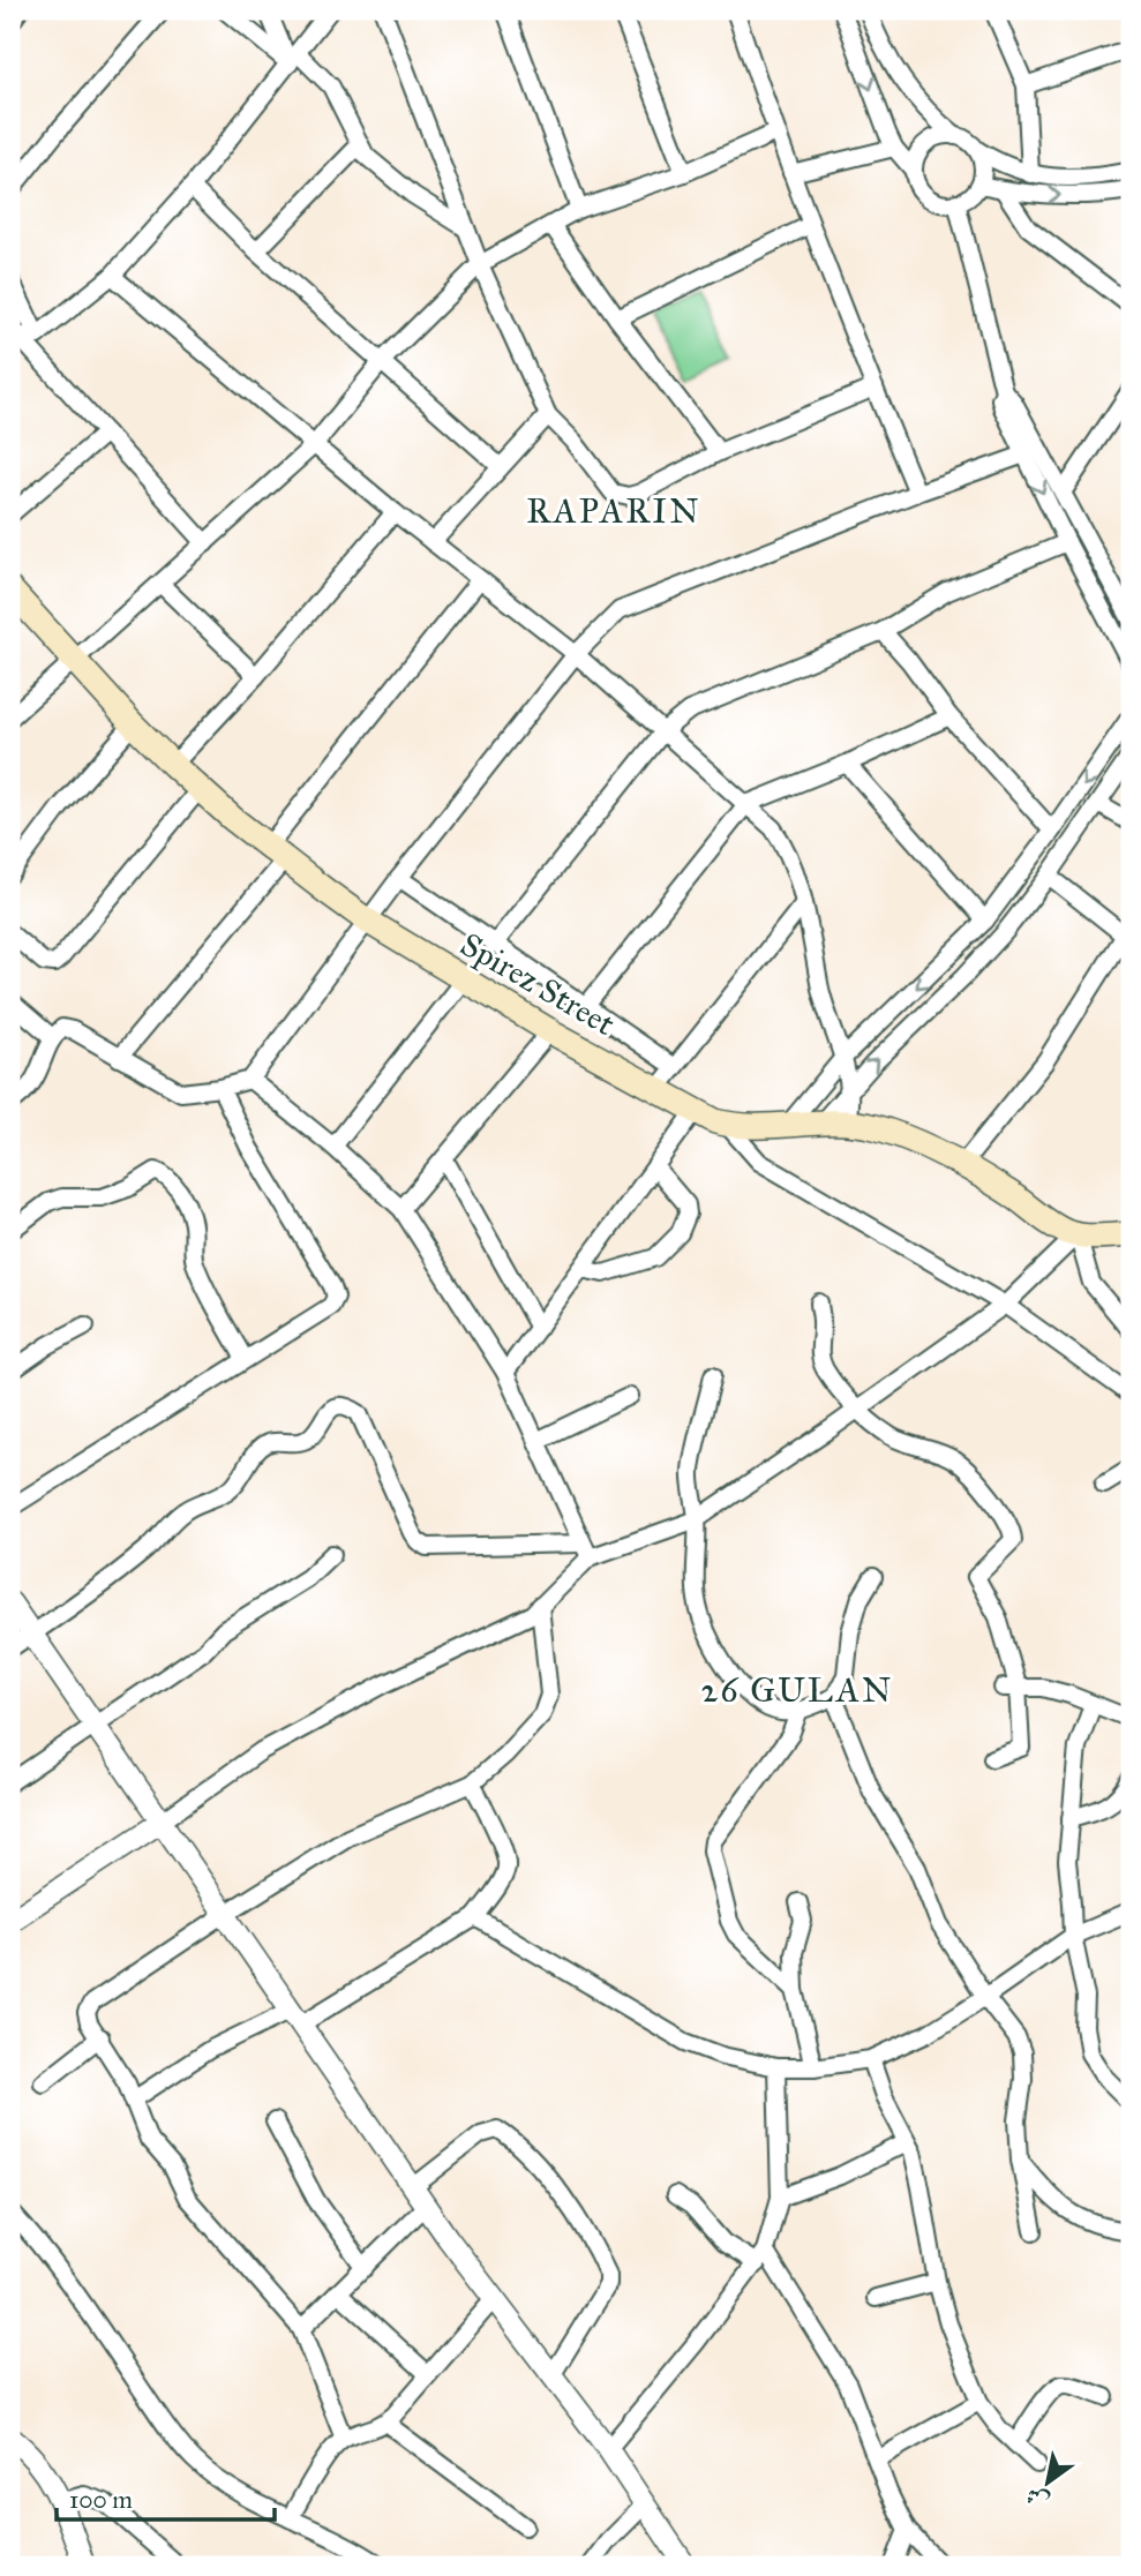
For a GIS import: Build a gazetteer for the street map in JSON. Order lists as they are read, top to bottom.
{
  "streets": {
    "main road": ["Spirez Street"]
  },
  "districts": ["RAPARIN", "26 GULAN"],
  "scale_bar": "100 m",
  "north": "bottom left"
}
